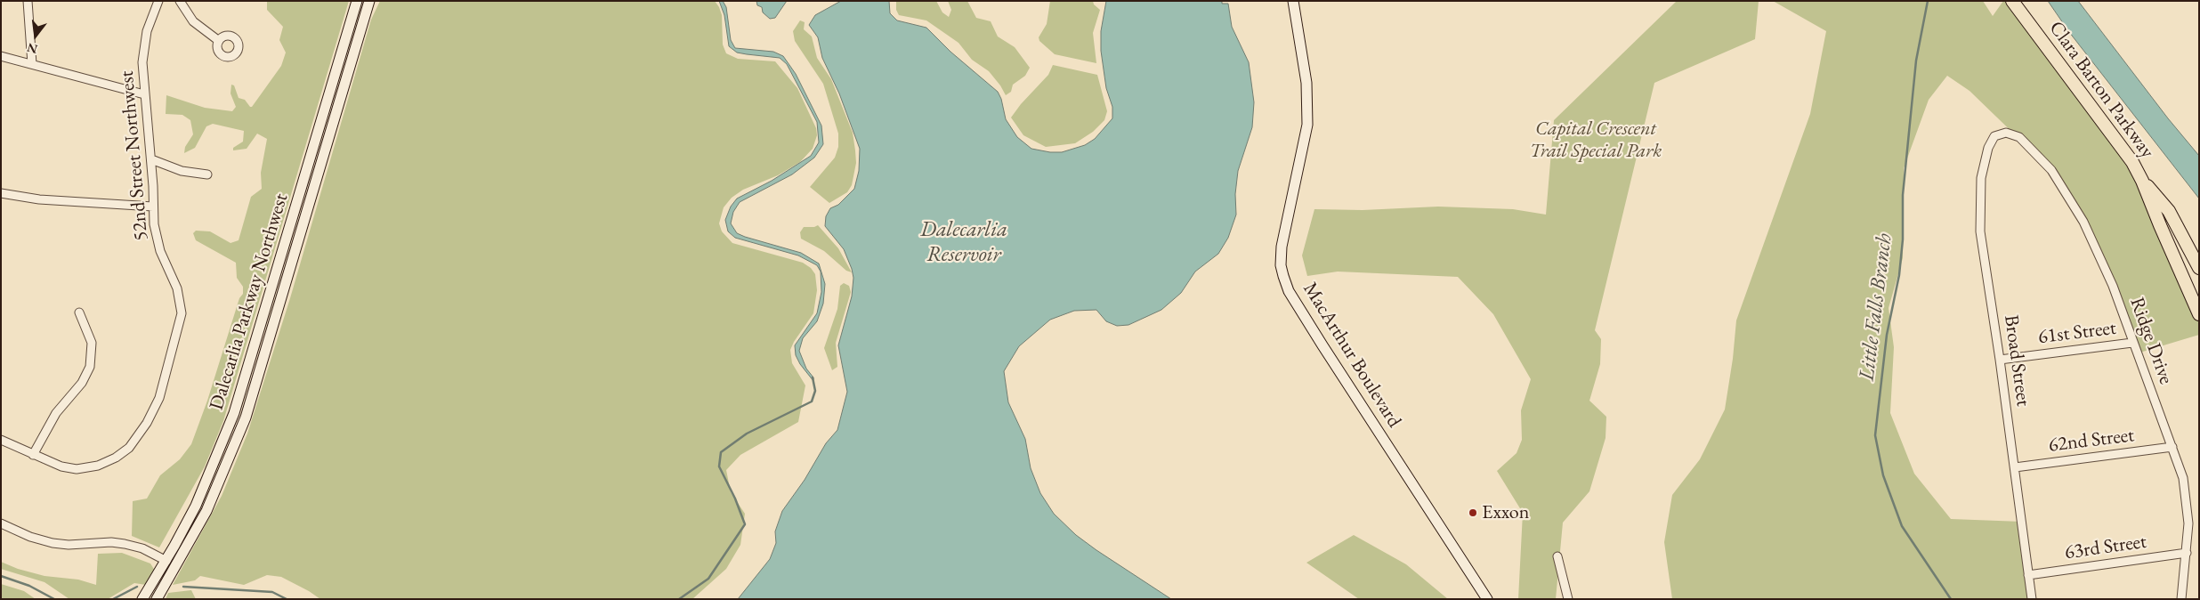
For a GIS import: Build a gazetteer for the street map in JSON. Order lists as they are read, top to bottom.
{
  "streets": {
    "highway": ["Clara Barton Parkway"],
    "main road": ["Dalecarlia Parkway Northwest", "MacArthur Boulevard"],
    "street": [
      "52nd Street Northwest",
      "61st Street",
      "Ridge Drive",
      "Broad Street",
      "62nd Street",
      "63rd Street"
    ]
  },
  "crossings": [
    ["61st Street", "Ridge Drive"],
    ["61st Street", "Broad Street"],
    ["Ridge Drive", "Broad Street"],
    ["Ridge Drive", "62nd Street"],
    ["Ridge Drive", "63rd Street"],
    ["Broad Street", "62nd Street"],
    ["Broad Street", "63rd Street"]
  ],
  "water": ["Dalecarlia Reservoir", "Little Falls Branch"],
  "parks": ["Capital Crescent Trail Special Park"],
  "places": ["Exxon"],
  "north": "bottom"
}
